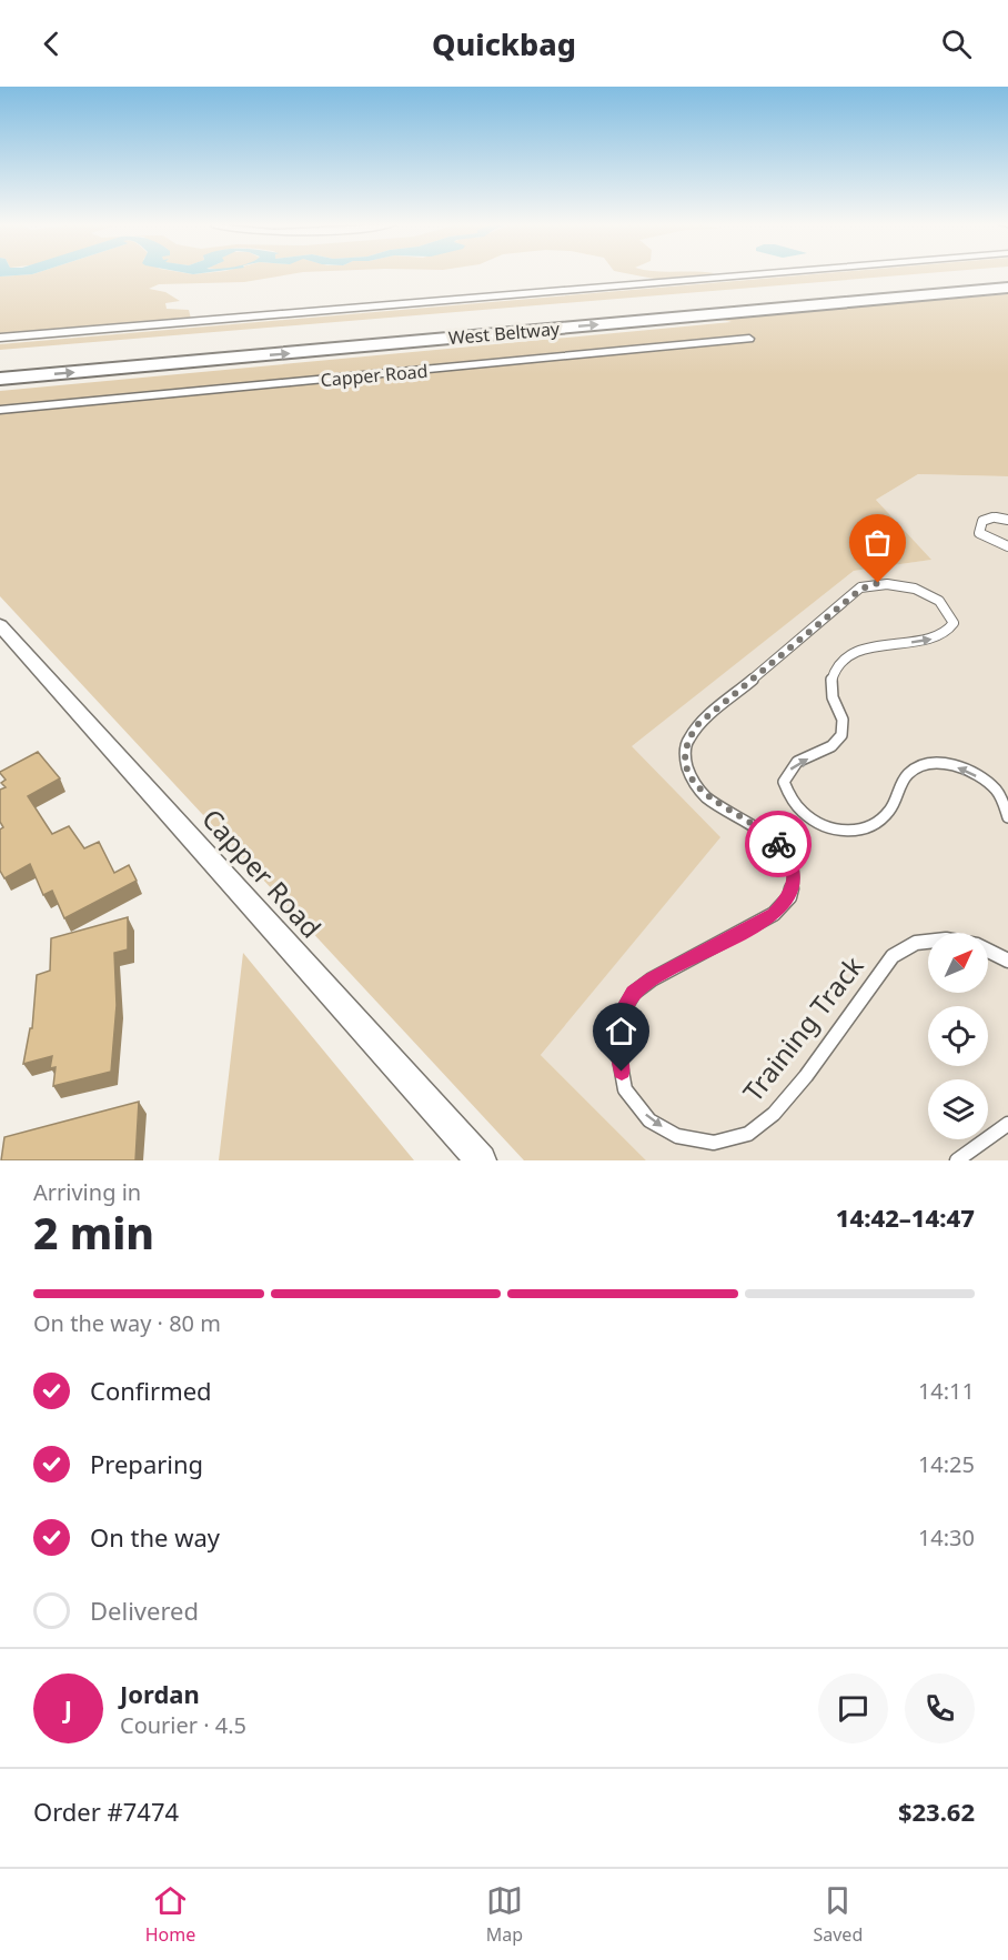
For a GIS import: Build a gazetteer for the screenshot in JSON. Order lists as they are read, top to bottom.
{
  "streets": {
    "highway": ["West Beltway"],
    "street": ["Capper Road"],
    "lane": ["Training Track"]
  },
  "north": "top right",
  "page": {
    "header": "Quickbag",
    "heading": ["2 min", "Arriving in", "14:42–14:47"],
    "panel": [
      "Jordan",
      "Courier · 4.5",
      "Order #7474",
      "$23.62"
    ],
    "bar": "On the way · 80 m",
    "list": [
      ["Confirmed", "14:11"],
      ["Preparing", "14:25"],
      ["On the way", "14:30"],
      "Delivered"
    ],
    "round": "J",
    "tabs": ["Home", "Map", "Saved"]
  }
}
